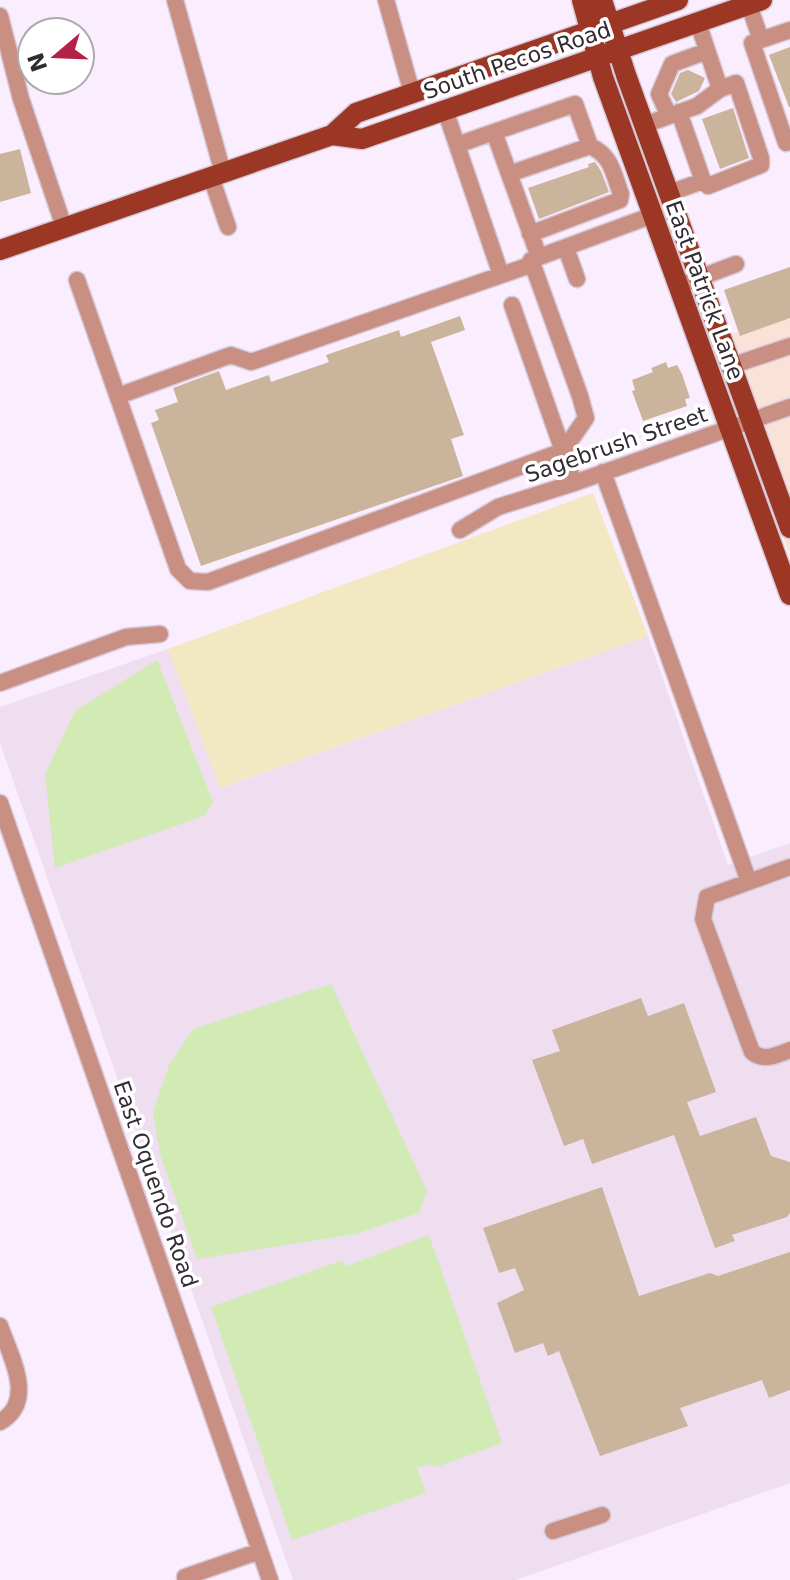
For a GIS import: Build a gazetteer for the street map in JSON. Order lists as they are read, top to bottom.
{
  "streets": {
    "main road": ["South Pecos Road", "East Patrick Lane"],
    "street": ["Sagebrush Street", "East Oquendo Road"]
  },
  "crossings": [
    ["South Pecos Road", "East Patrick Lane"],
    ["East Patrick Lane", "Sagebrush Street"]
  ],
  "north": "left"
}
